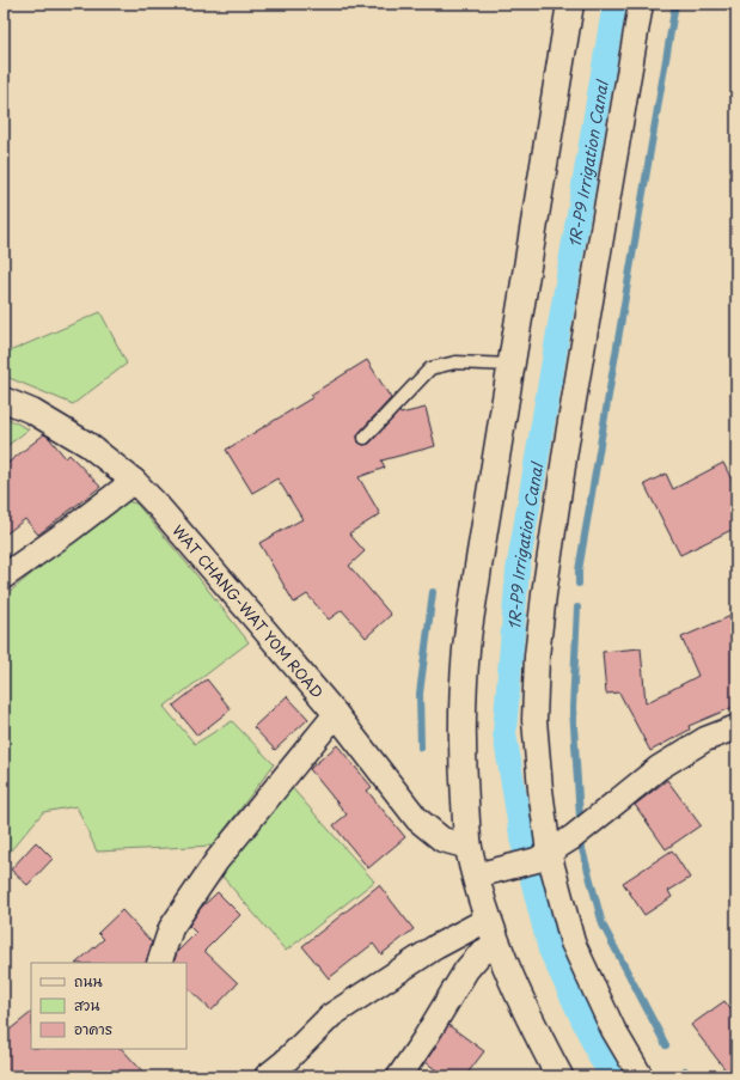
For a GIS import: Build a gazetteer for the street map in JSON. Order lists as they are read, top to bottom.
{
  "streets": {
    "street": ["WAT CHANG-WAT YOM ROAD"]
  },
  "water": ["1R-P9 Irrigation Canal"],
  "legend": ["ถนน", "สวน", "อาคาร"]
}
